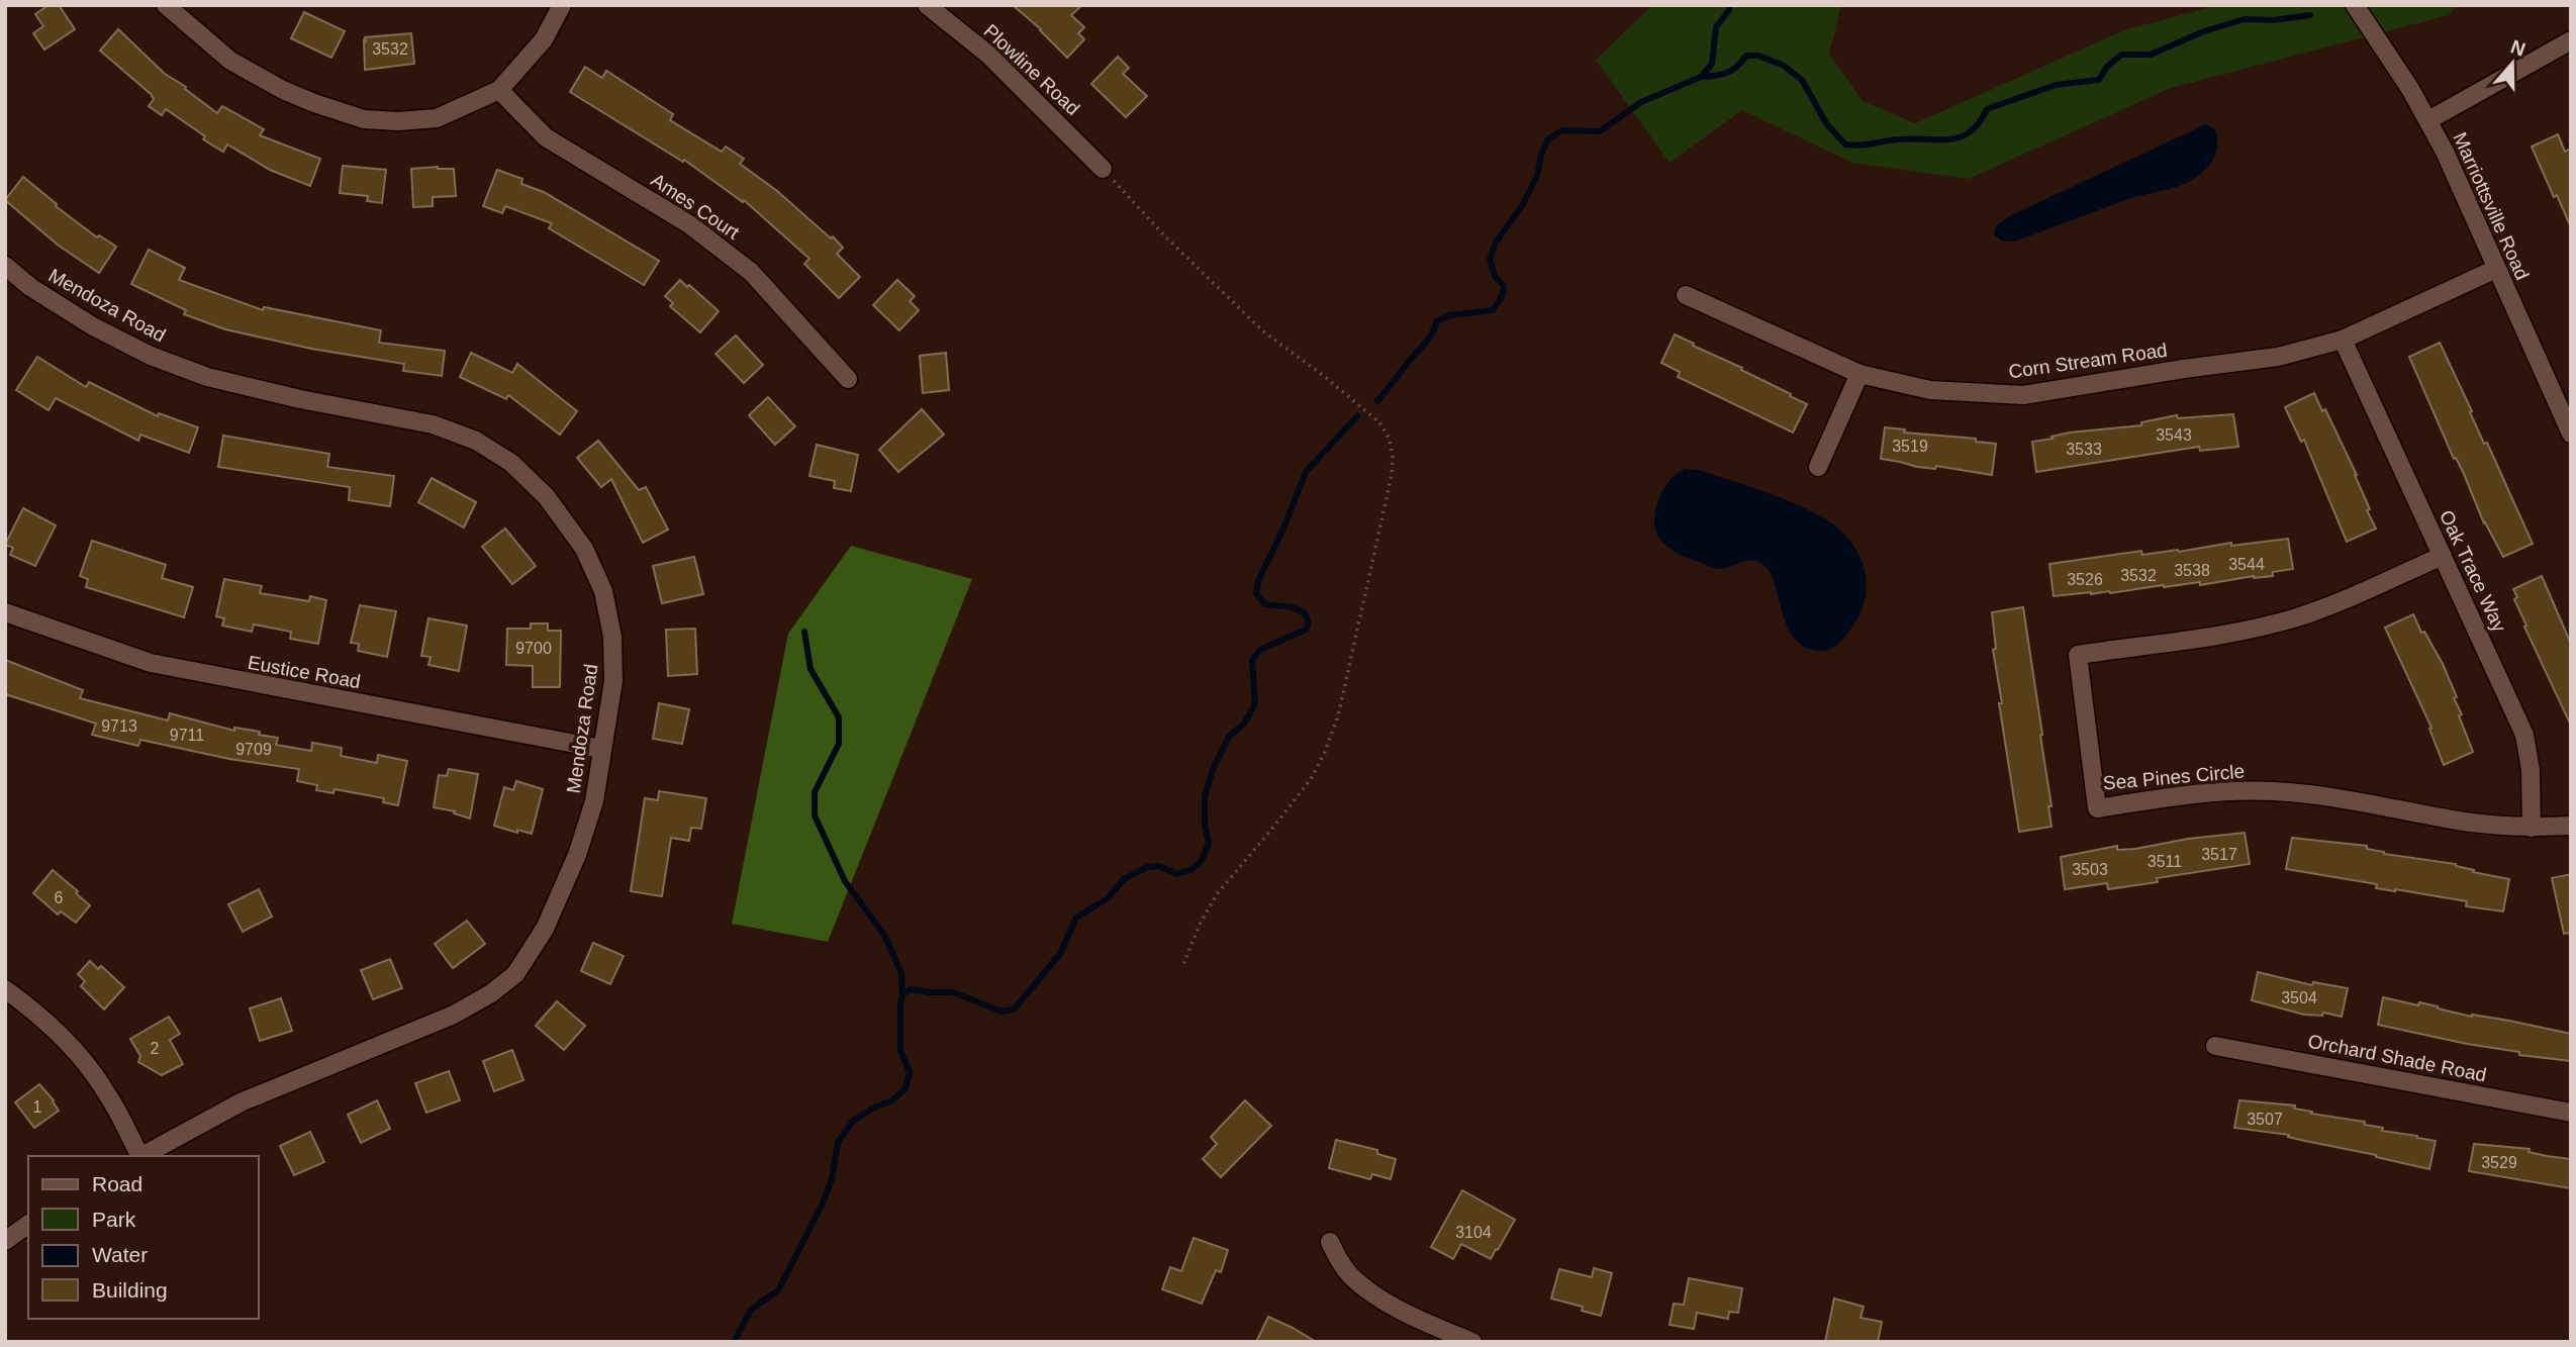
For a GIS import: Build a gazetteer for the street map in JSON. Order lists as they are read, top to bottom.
{
  "streets": {
    "street": [
      "Plowline Road",
      "Ames Court",
      "Marriottsville Road",
      "Mendoza Road",
      "Corn Stream Road",
      "Oak Trace Way",
      "Eustice Road",
      "Sea Pines Circle",
      "Orchard Shade Road"
    ]
  },
  "crossings": [
    ["Marriottsville Road", "Corn Stream Road"],
    ["Mendoza Road", "Eustice Road"],
    ["Corn Stream Road", "Oak Trace Way"],
    ["Oak Trace Way", "Sea Pines Circle"]
  ],
  "house_numbers": [
    "3532",
    "3543",
    "3519",
    "3533",
    "3544",
    "3538",
    "3532",
    "3526",
    "9700",
    "9713",
    "9711",
    "9709",
    "3517",
    "3511",
    "3503",
    "6",
    "3504",
    "2",
    "1",
    "3507",
    "3529",
    "3104"
  ],
  "legend": [
    "Road",
    "Park",
    "Water",
    "Building"
  ],
  "north": "top"
}
